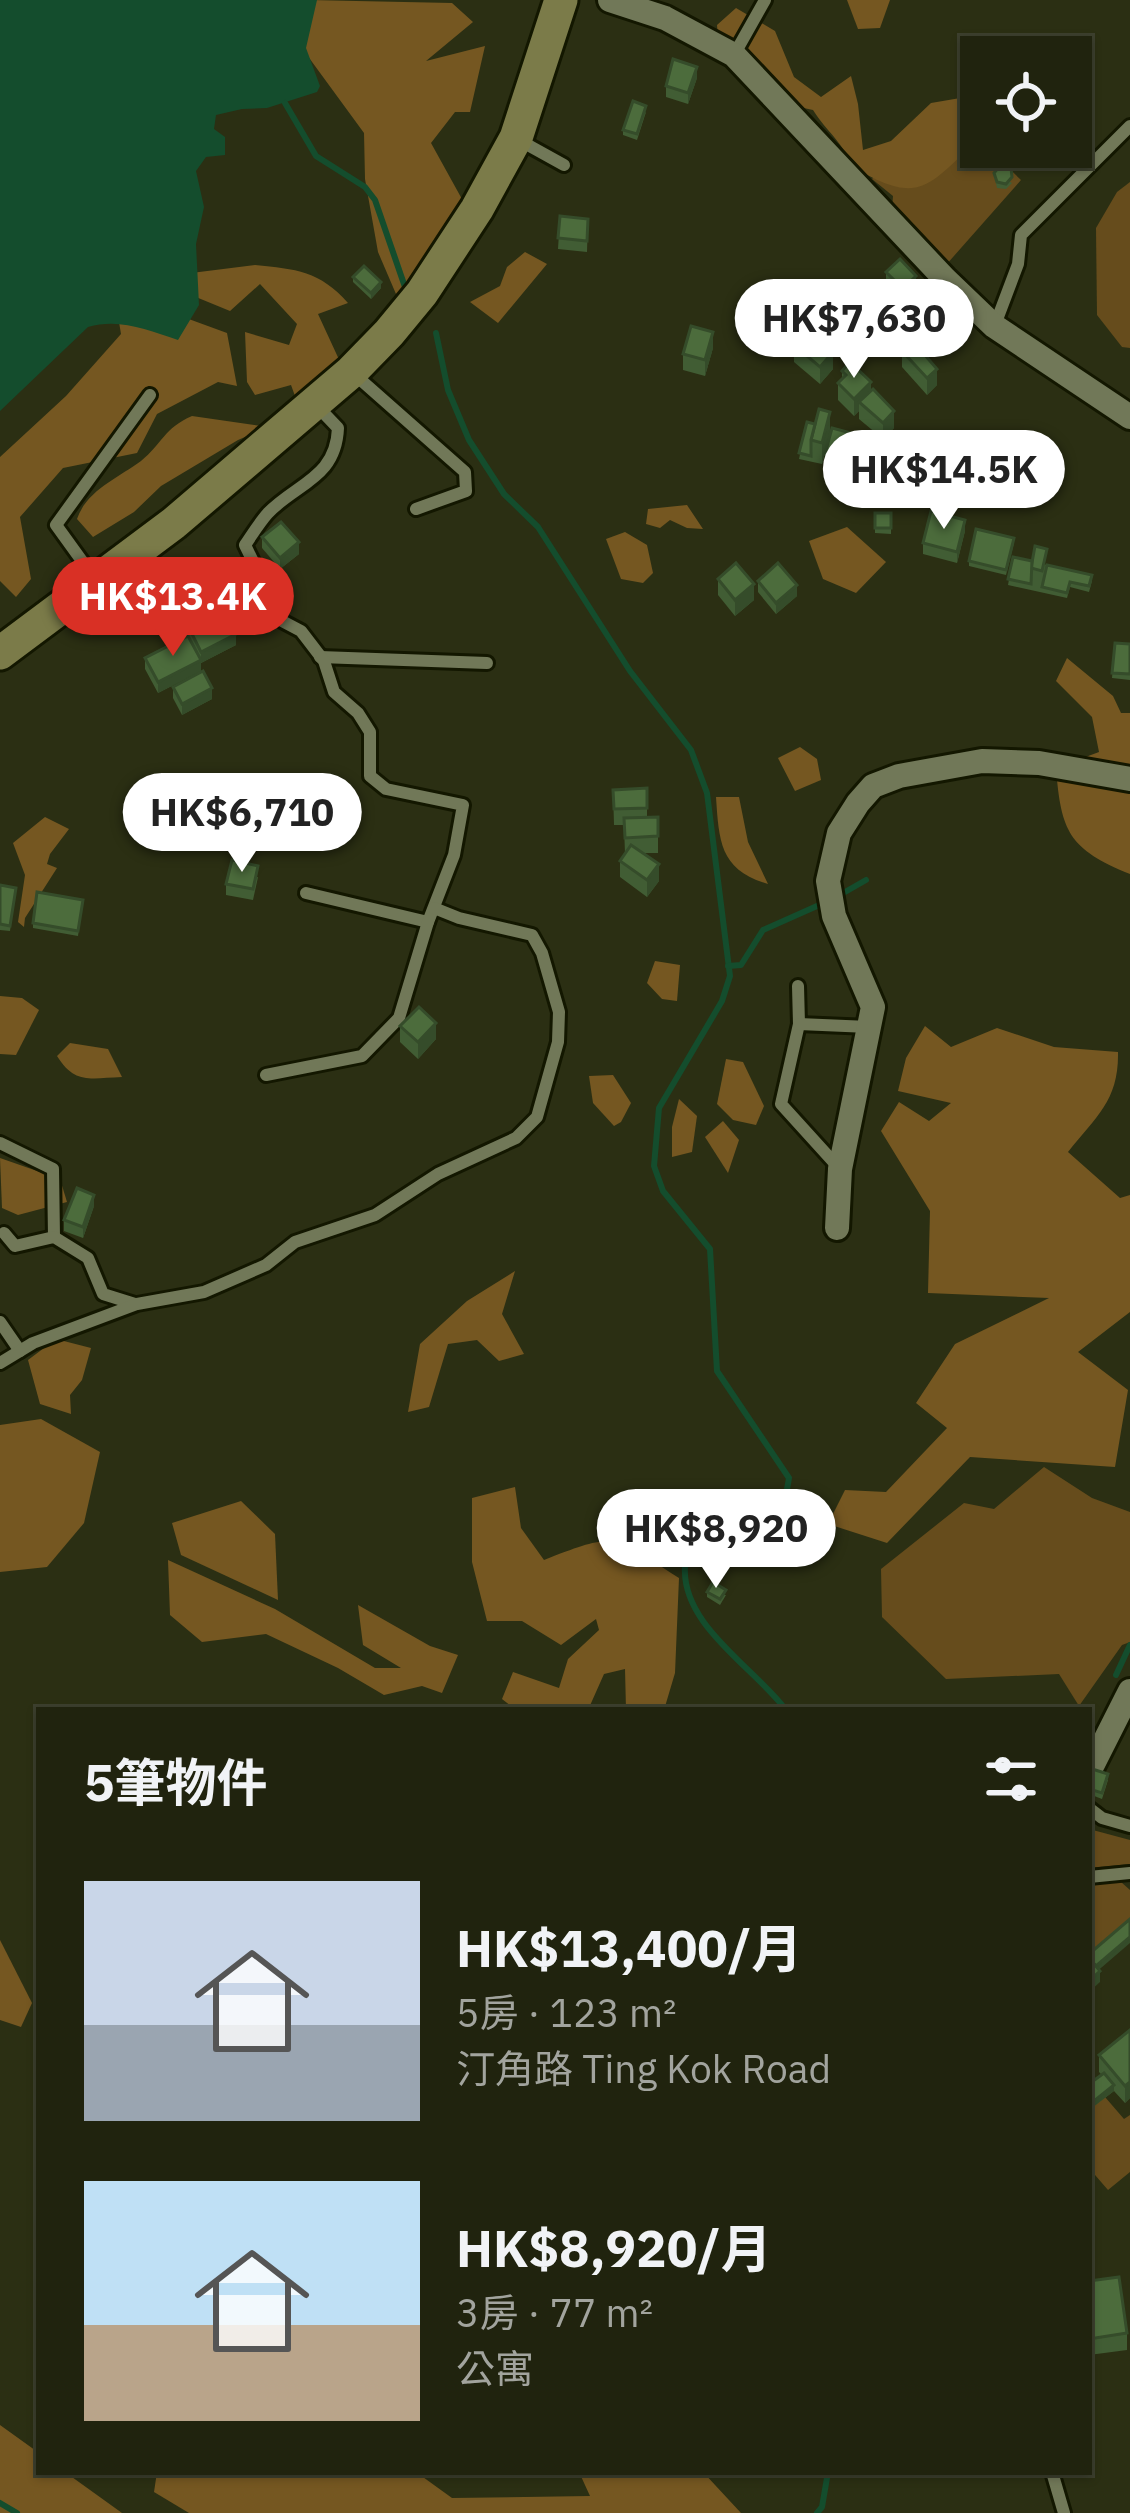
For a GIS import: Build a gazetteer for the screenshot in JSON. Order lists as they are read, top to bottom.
{
  "page": {
    "price": [
      "HK$7,630",
      "HK$14.5K",
      "HK$13.4K",
      "HK$6,710",
      "HK$8,920"
    ],
    "heading": "5筆物件",
    "list": [
      {
        "name": "HK$13,400/月",
        "note": "5房 · 123 m² · 汀角路 Ting Kok Road"
      },
      {
        "name": "HK$8,920/月",
        "note": "3房 · 77 m² · 公寓"
      }
    ]
  }
}
